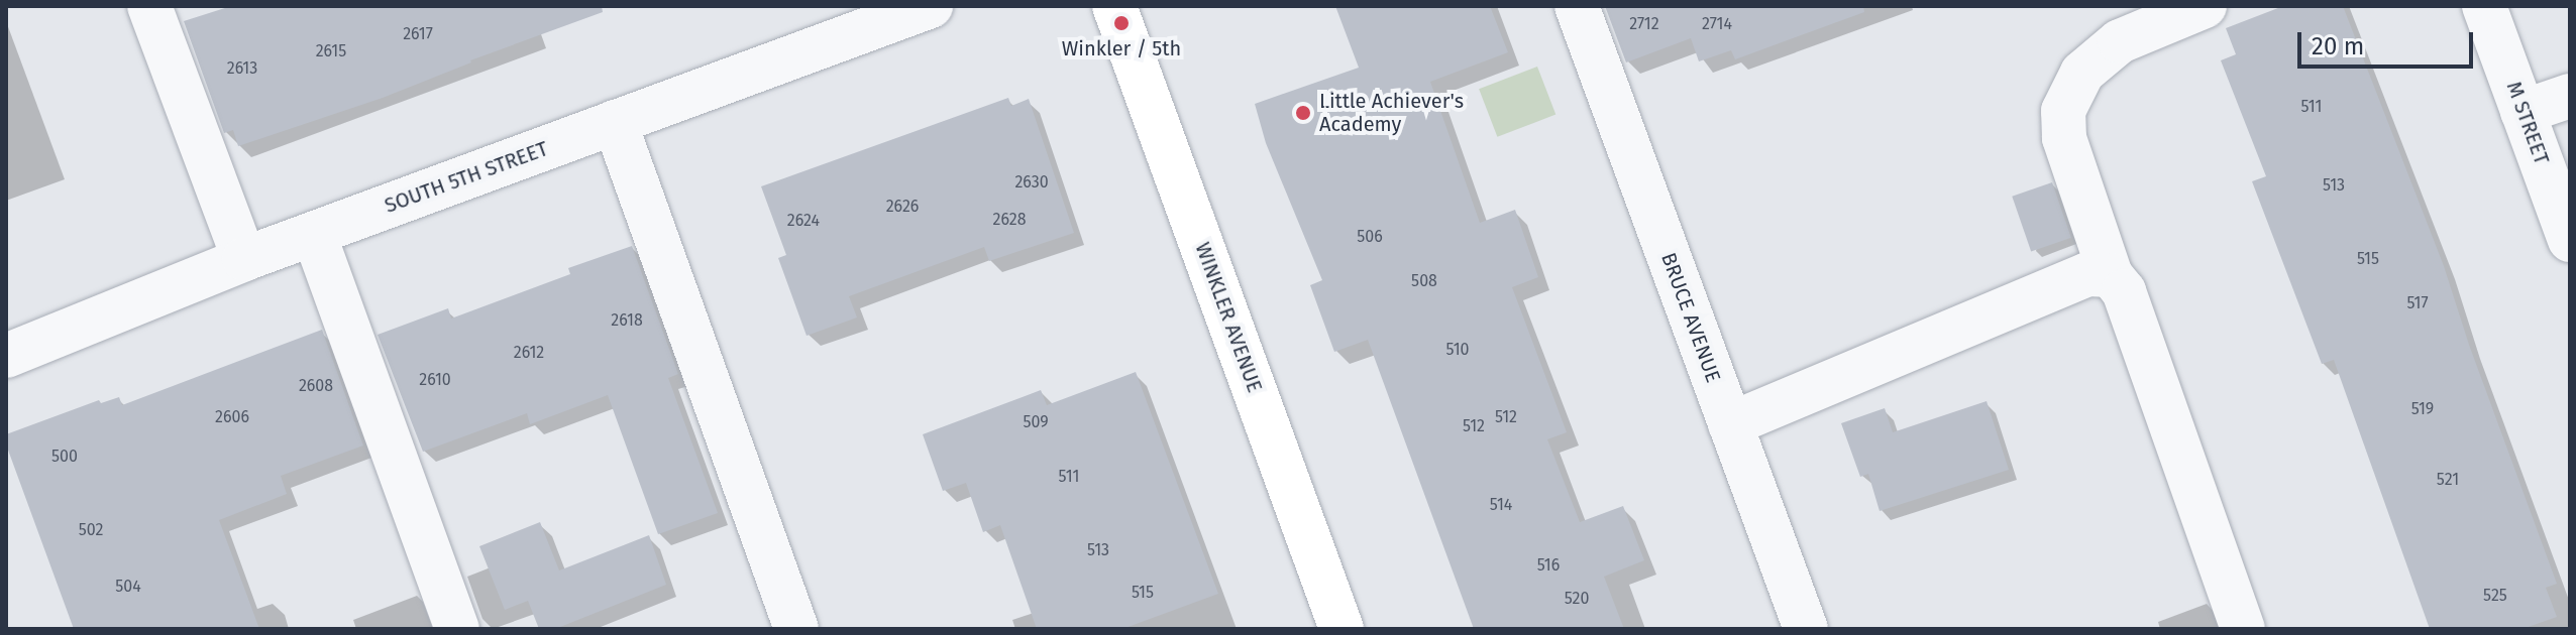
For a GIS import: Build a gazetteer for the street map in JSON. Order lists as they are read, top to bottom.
{
  "streets": {
    "main road": ["WINKLER AVENUE"],
    "street": ["M STREET", "SOUTH 5TH STREET", "BRUCE AVENUE"]
  },
  "places": ["Winkler / 5th", "Little Achiever's Academy"],
  "house_numbers": [
    "2712",
    "2714",
    "2617",
    "2615",
    "2613",
    "511",
    "2630",
    "513",
    "2626",
    "2628",
    "2624",
    "506",
    "515",
    "508",
    "517",
    "2618",
    "510",
    "2612",
    "2610",
    "2608",
    "519",
    "2606",
    "512",
    "509",
    "512",
    "500",
    "511",
    "521",
    "514",
    "502",
    "513",
    "516",
    "504",
    "515",
    "525",
    "520"
  ],
  "scale_bar": "20 m"
}
